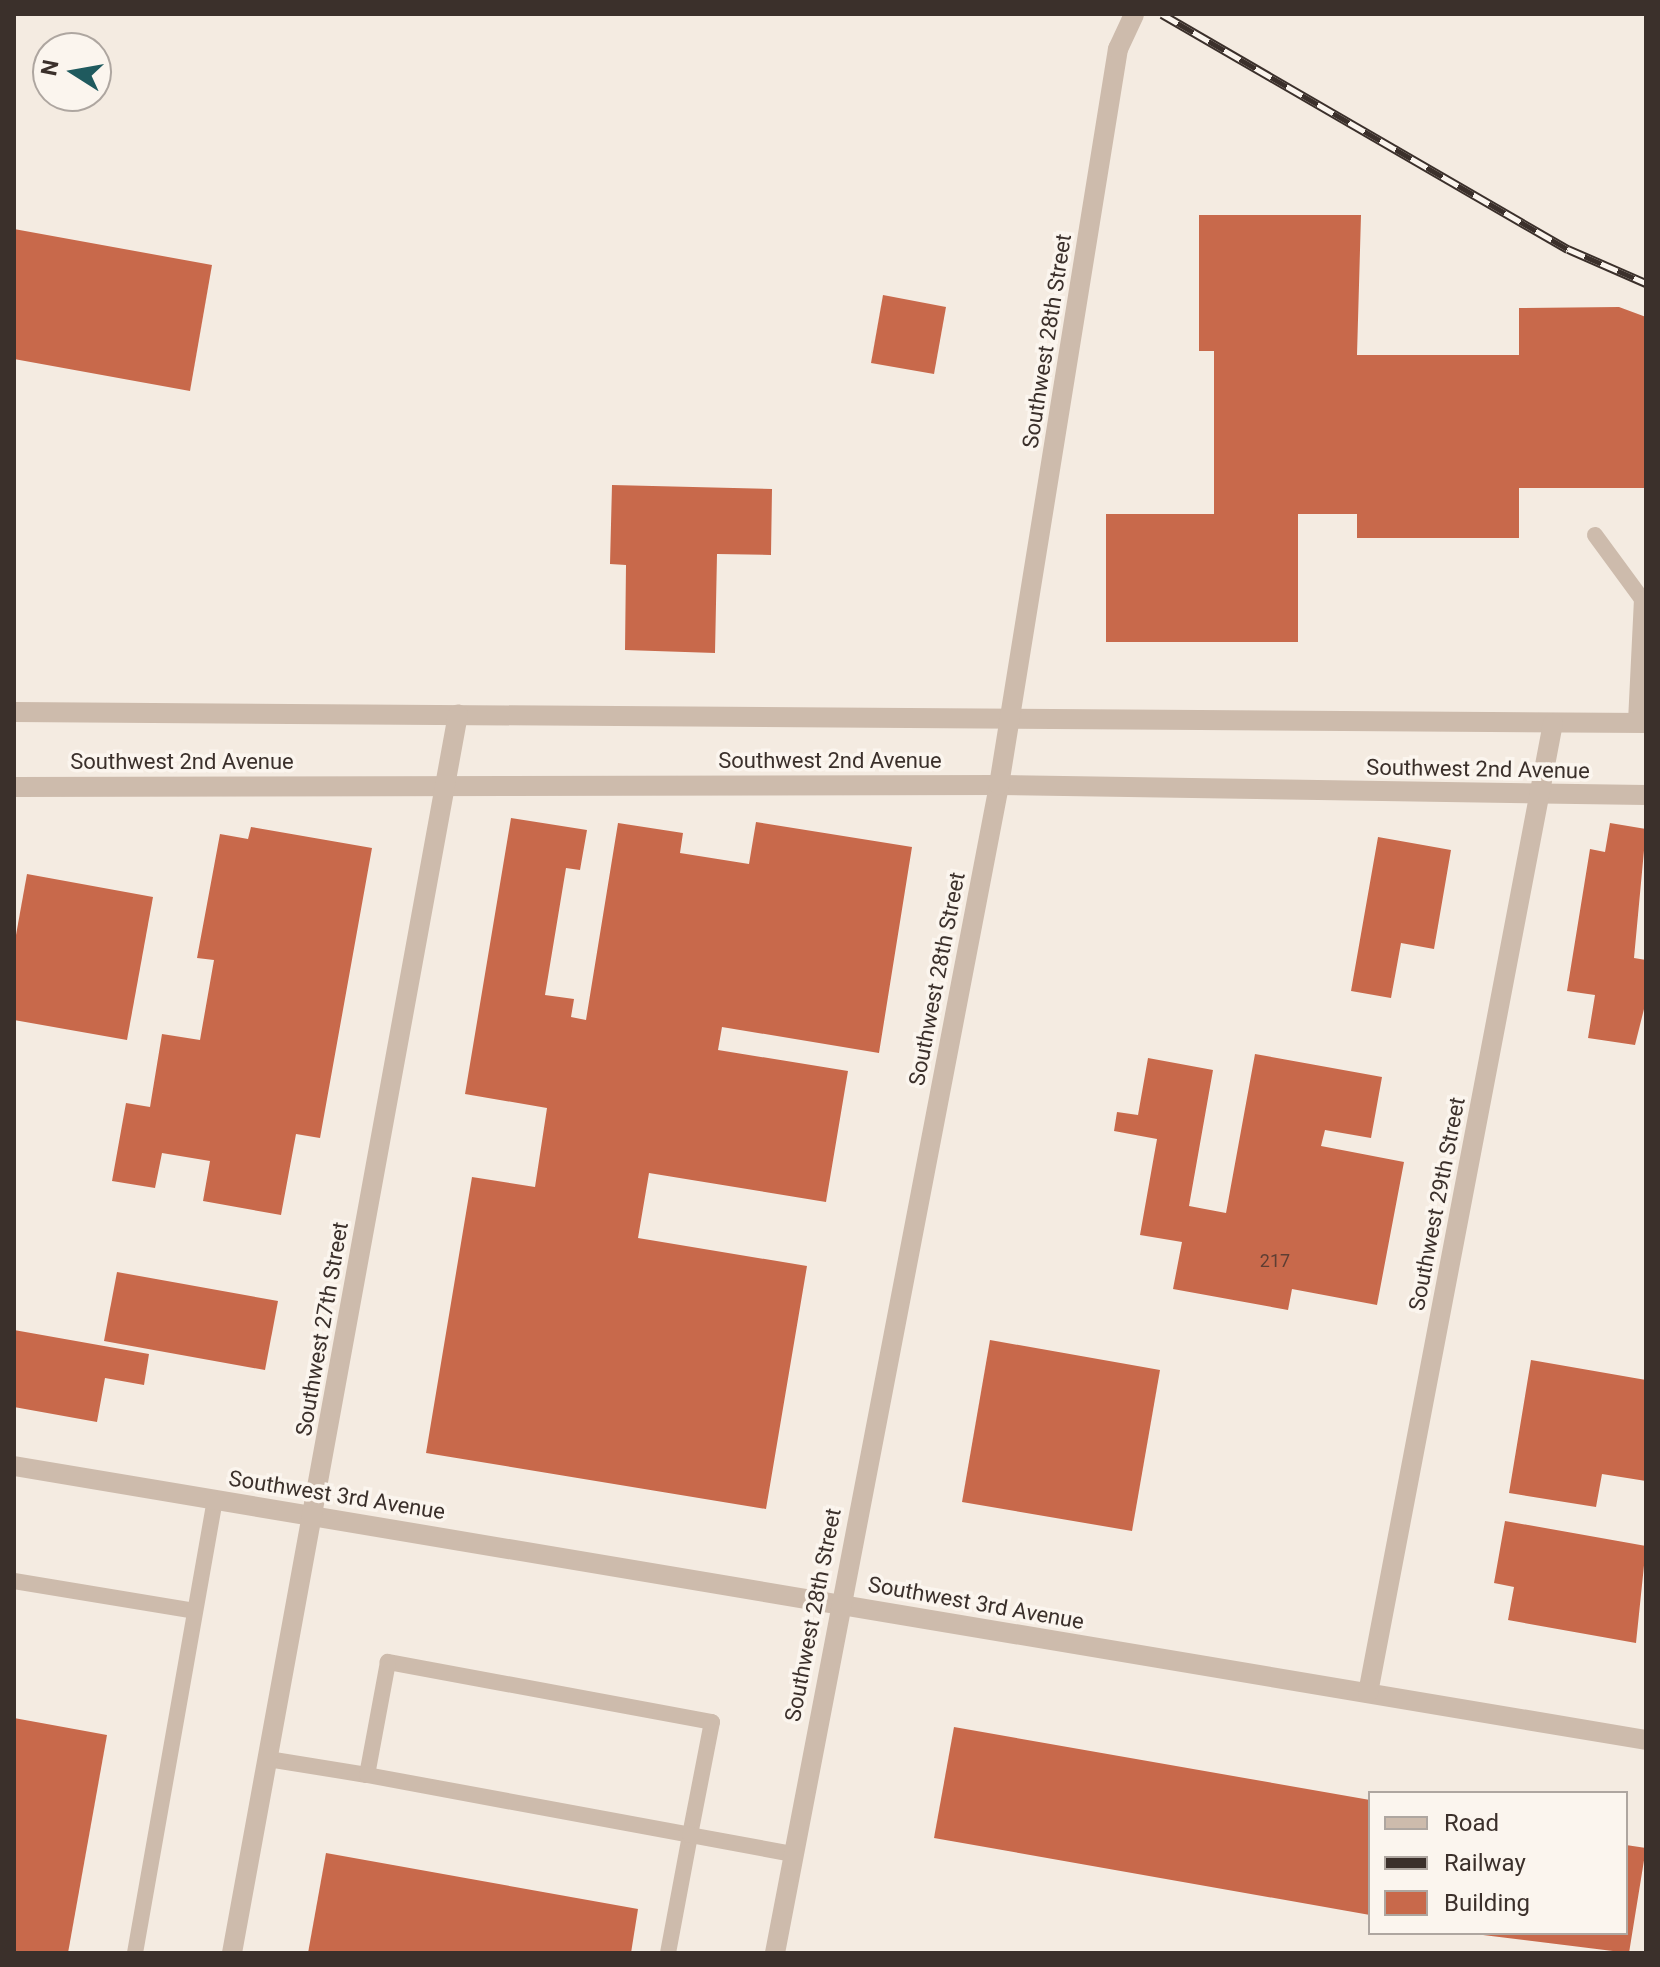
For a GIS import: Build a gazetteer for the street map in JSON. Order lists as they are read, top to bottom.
{
  "streets": {
    "street": [
      "Southwest 28th Street",
      "Southwest 2nd Avenue",
      "Southwest 29th Street",
      "Southwest 27th Street",
      "Southwest 3rd Avenue"
    ]
  },
  "crossings": [
    ["Southwest 28th Street", "Southwest 2nd Avenue"],
    ["Southwest 28th Street", "Southwest 3rd Avenue"],
    ["Southwest 2nd Avenue", "Southwest 29th Street"],
    ["Southwest 2nd Avenue", "Southwest 27th Street"],
    ["Southwest 29th Street", "Southwest 3rd Avenue"],
    ["Southwest 27th Street", "Southwest 3rd Avenue"]
  ],
  "house_numbers": ["217"],
  "legend": ["Road", "Railway", "Building"],
  "north": "left"
}
